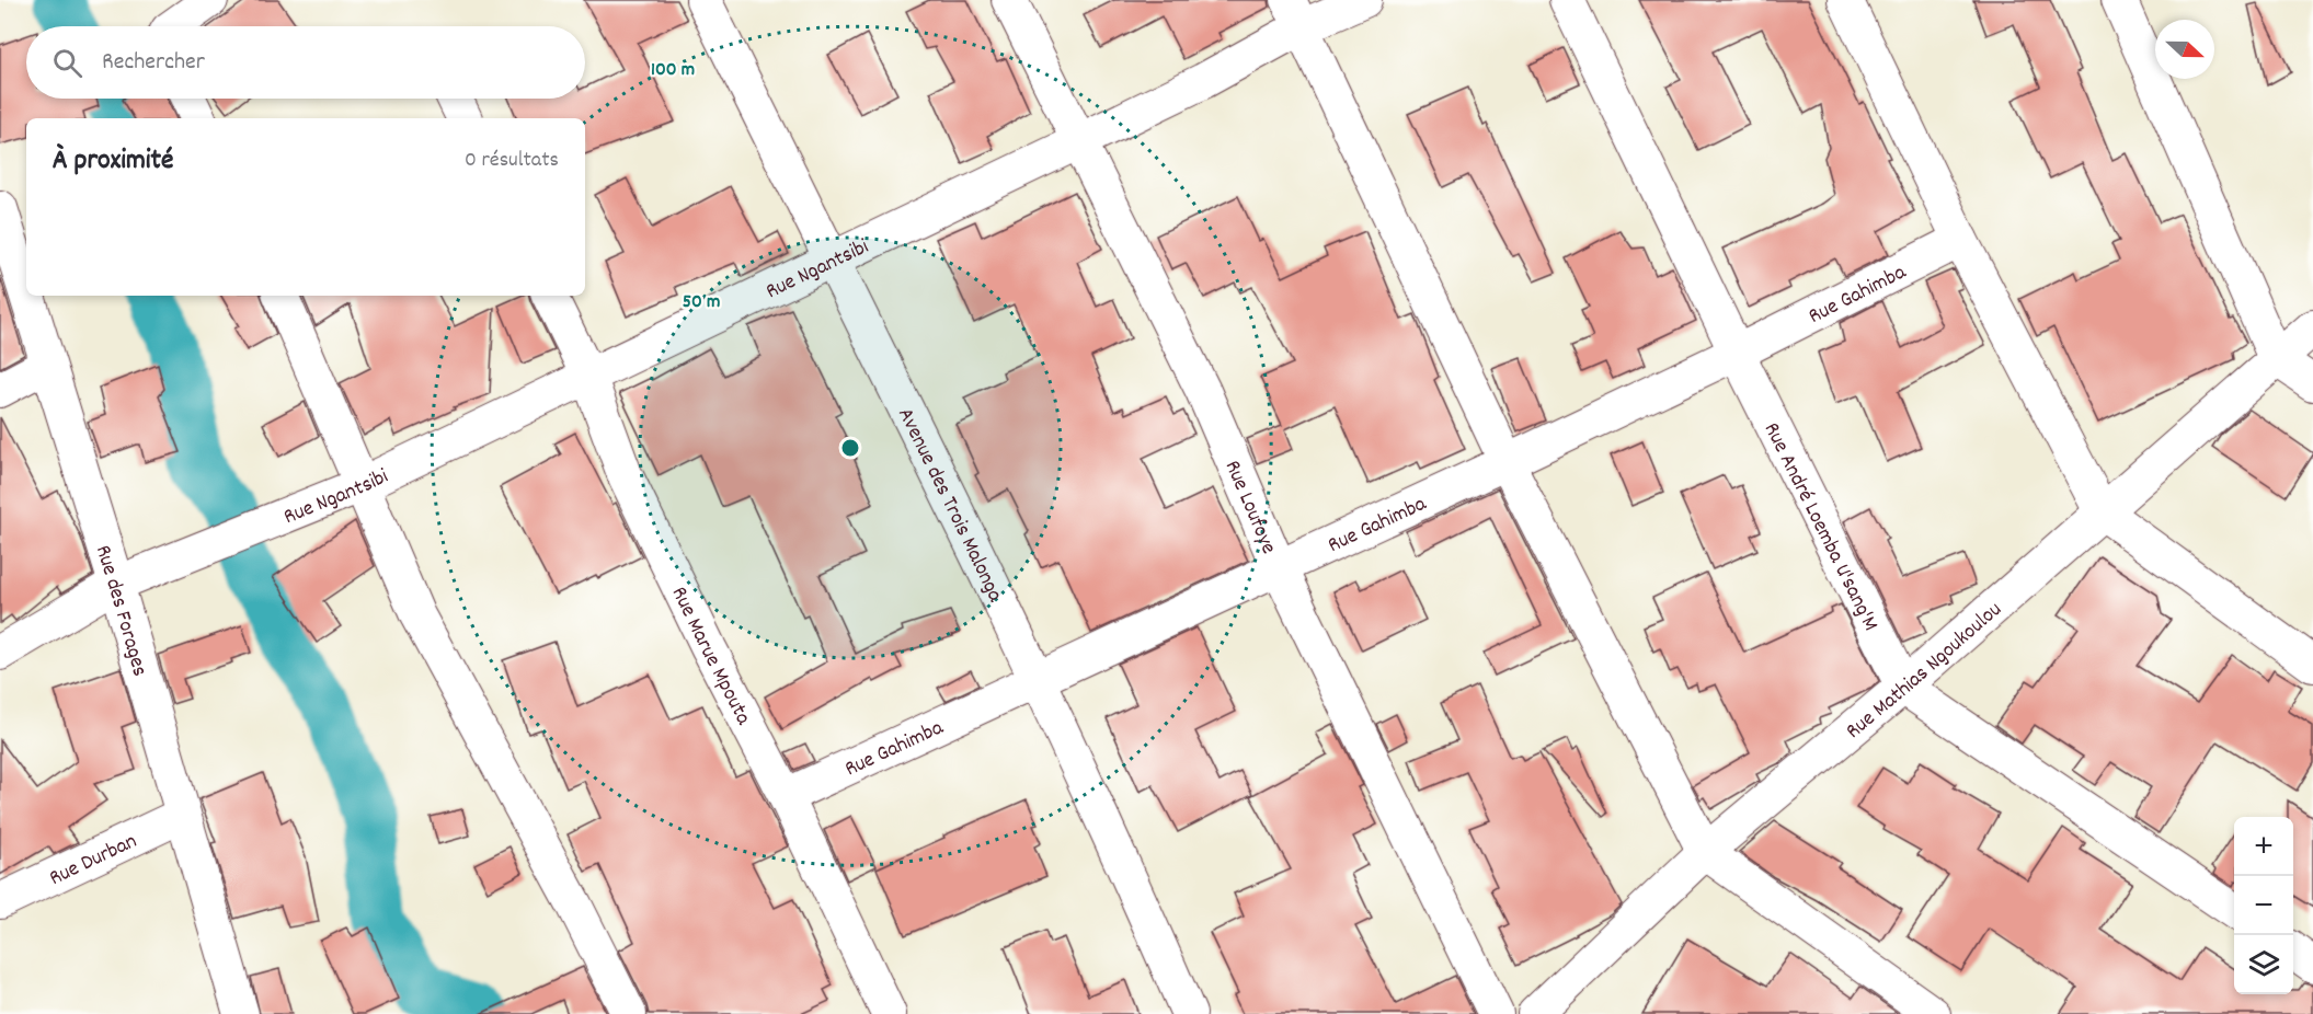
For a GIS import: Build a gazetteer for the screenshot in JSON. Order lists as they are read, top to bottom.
{
  "streets": {
    "street": [
      "Rue Ngantsibi",
      "Rue Gahimba",
      "Avenue des Trois Malonga",
      "Rue Loufoye",
      "Rue André Loemba U'sang'M",
      "Rue des Forages",
      "Rue Marue Mpouta",
      "Rue Mathias Ngoukoulou",
      "Rue Durban"
    ]
  },
  "crossings": [
    ["Rue Ngantsibi", "Avenue des Trois Malonga"],
    ["Rue Ngantsibi", "Rue Loufoye"],
    ["Rue Ngantsibi", "Rue des Forages"],
    ["Rue Ngantsibi", "Rue Marue Mpouta"],
    ["Rue Gahimba", "Avenue des Trois Malonga"],
    ["Rue Gahimba", "Rue Loufoye"],
    ["Rue Gahimba", "Rue André Loemba U'sang'M"],
    ["Rue Gahimba", "Rue Marue Mpouta"],
    ["Rue André Loemba U'sang'M", "Rue Mathias Ngoukoulou"],
    ["Rue des Forages", "Rue Durban"]
  ],
  "north": "right",
  "page": {
    "search": "Rechercher",
    "heading": ["À proximité", "0 résultats"],
    "map_buttons": ["+", "−"]
  },
  "rings": ["100 m", "50 m"]
}
